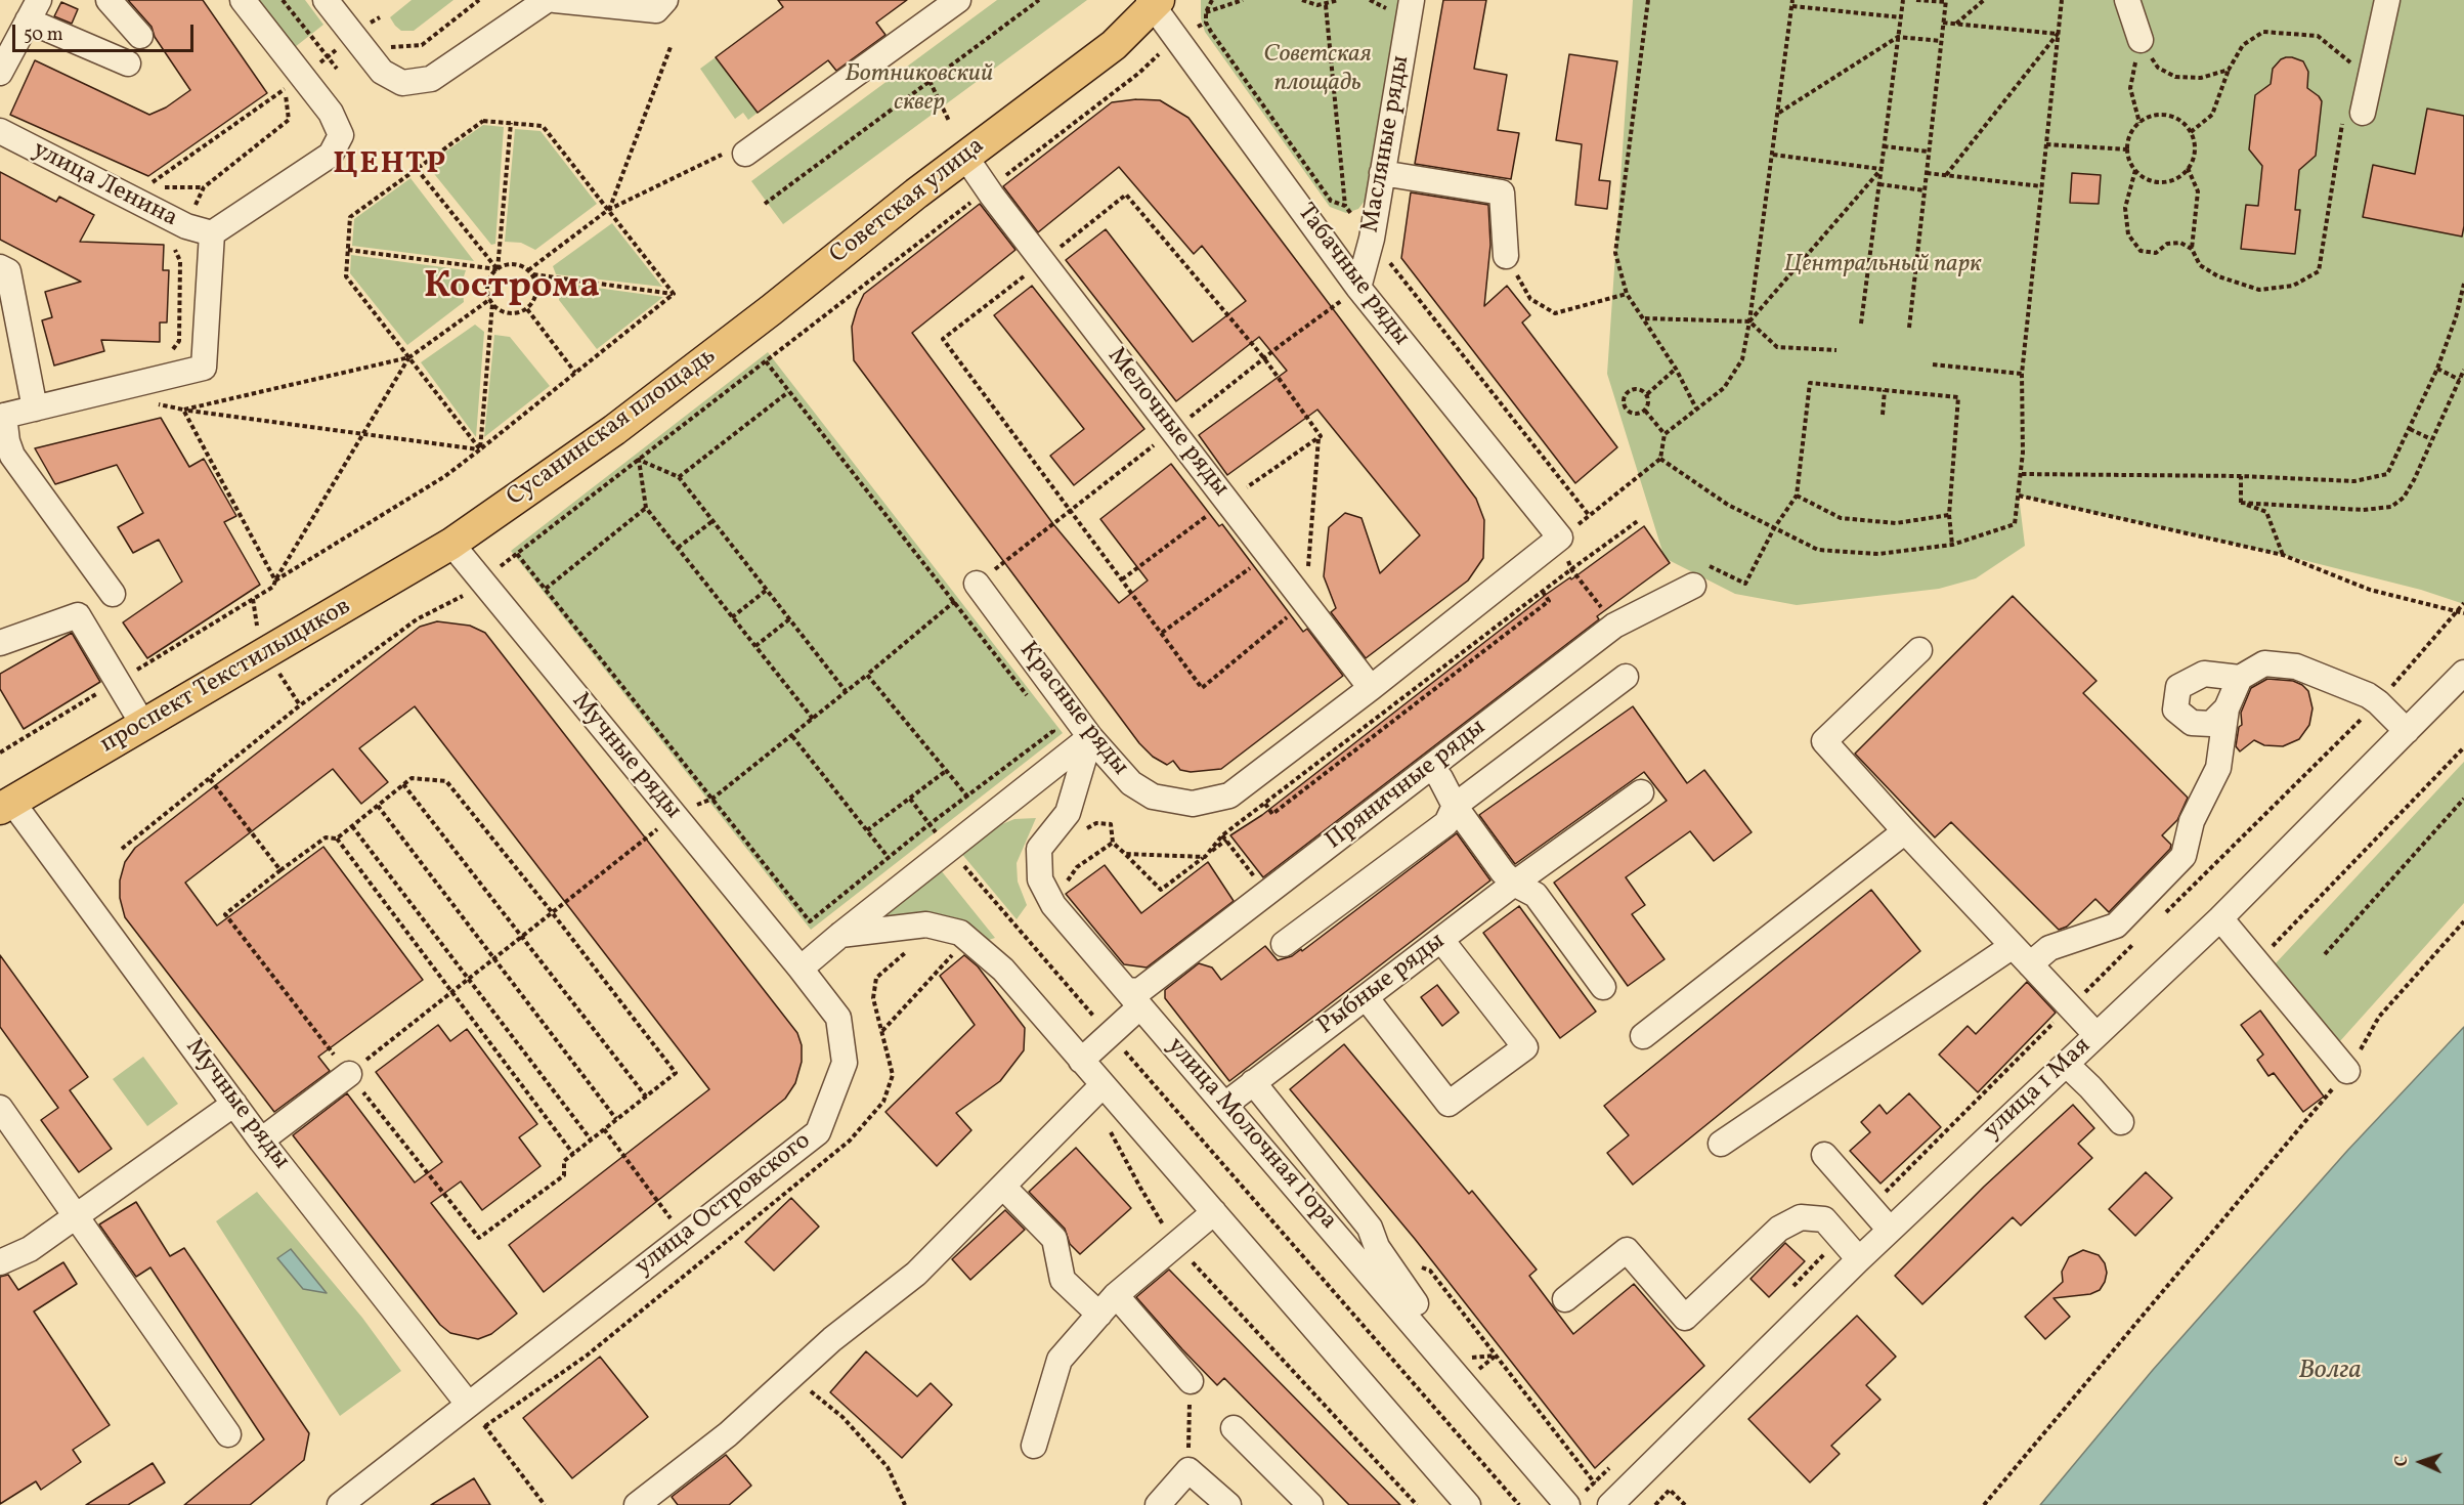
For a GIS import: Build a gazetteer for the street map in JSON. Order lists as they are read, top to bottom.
{
  "streets": {
    "main road": ["Советская улица", "Сусанинская площадь", "проспект Текстильщиков"],
    "street": [
      "Масляные ряды",
      "улица Ленина",
      "Табачные ряды",
      "Мелочные ряды",
      "Красные ряды",
      "Мучные ряды",
      "Пряничные ряды",
      "Рыбные ряды",
      "улица 1 Мая",
      "улица Молочная Гора",
      "улица Островского"
    ]
  },
  "crossings": [
    ["Масляные ряды", "Табачные ряды"],
    ["Советская улица", "Табачные ряды"],
    ["Советская улица", "Мелочные ряды"],
    ["Советская улица", "Сусанинская площадь"],
    ["Мелочные ряды", "Красные ряды"],
    ["Сусанинская площадь", "проспект Текстильщиков"],
    ["Сусанинская площадь", "Мучные ряды"],
    ["проспект Текстильщиков", "Мучные ряды"],
    ["Красные ряды", "улица Молочная Гора"],
    ["Мучные ряды", "улица Островского"],
    ["Пряничные ряды", "улица Молочная Гора"],
    ["Рыбные ряды", "улица Молочная Гора"]
  ],
  "districts": ["ЦЕНТР", "Кострома"],
  "water": ["Волга"],
  "parks": ["Советская площадь", "Ботниковский сквер", "Центральный парк"],
  "scale_bar": "50 m",
  "north": "left"
}
